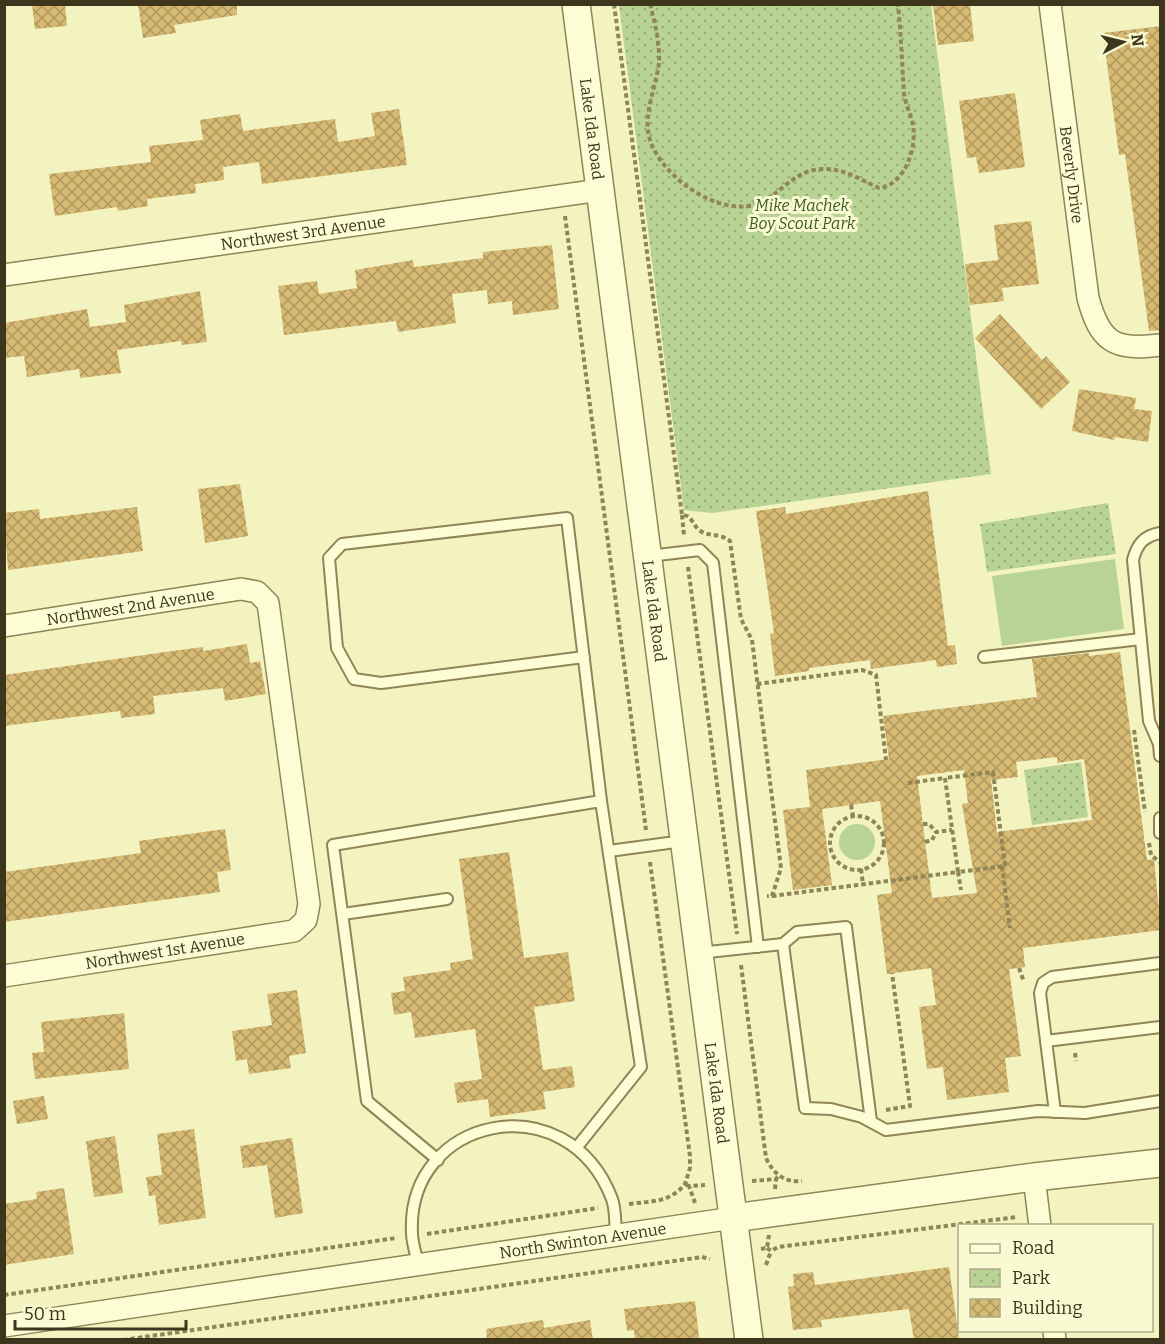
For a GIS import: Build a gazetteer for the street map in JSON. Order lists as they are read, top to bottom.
{
  "streets": {
    "street": [
      "Lake Ida Road",
      "Beverly Drive",
      "Northwest 3rd Avenue",
      "Northwest 2nd Avenue",
      "Northwest 1st Avenue",
      "North Swinton Avenue"
    ]
  },
  "crossings": [
    ["Lake Ida Road", "Northwest 3rd Avenue"],
    ["Lake Ida Road", "North Swinton Avenue"],
    ["Northwest 2nd Avenue", "Northwest 1st Avenue"]
  ],
  "parks": ["Mike Machek Boy Scout Park"],
  "legend": ["Road", "Park", "Building"],
  "scale_bar": "50 m",
  "north": "right"
}
